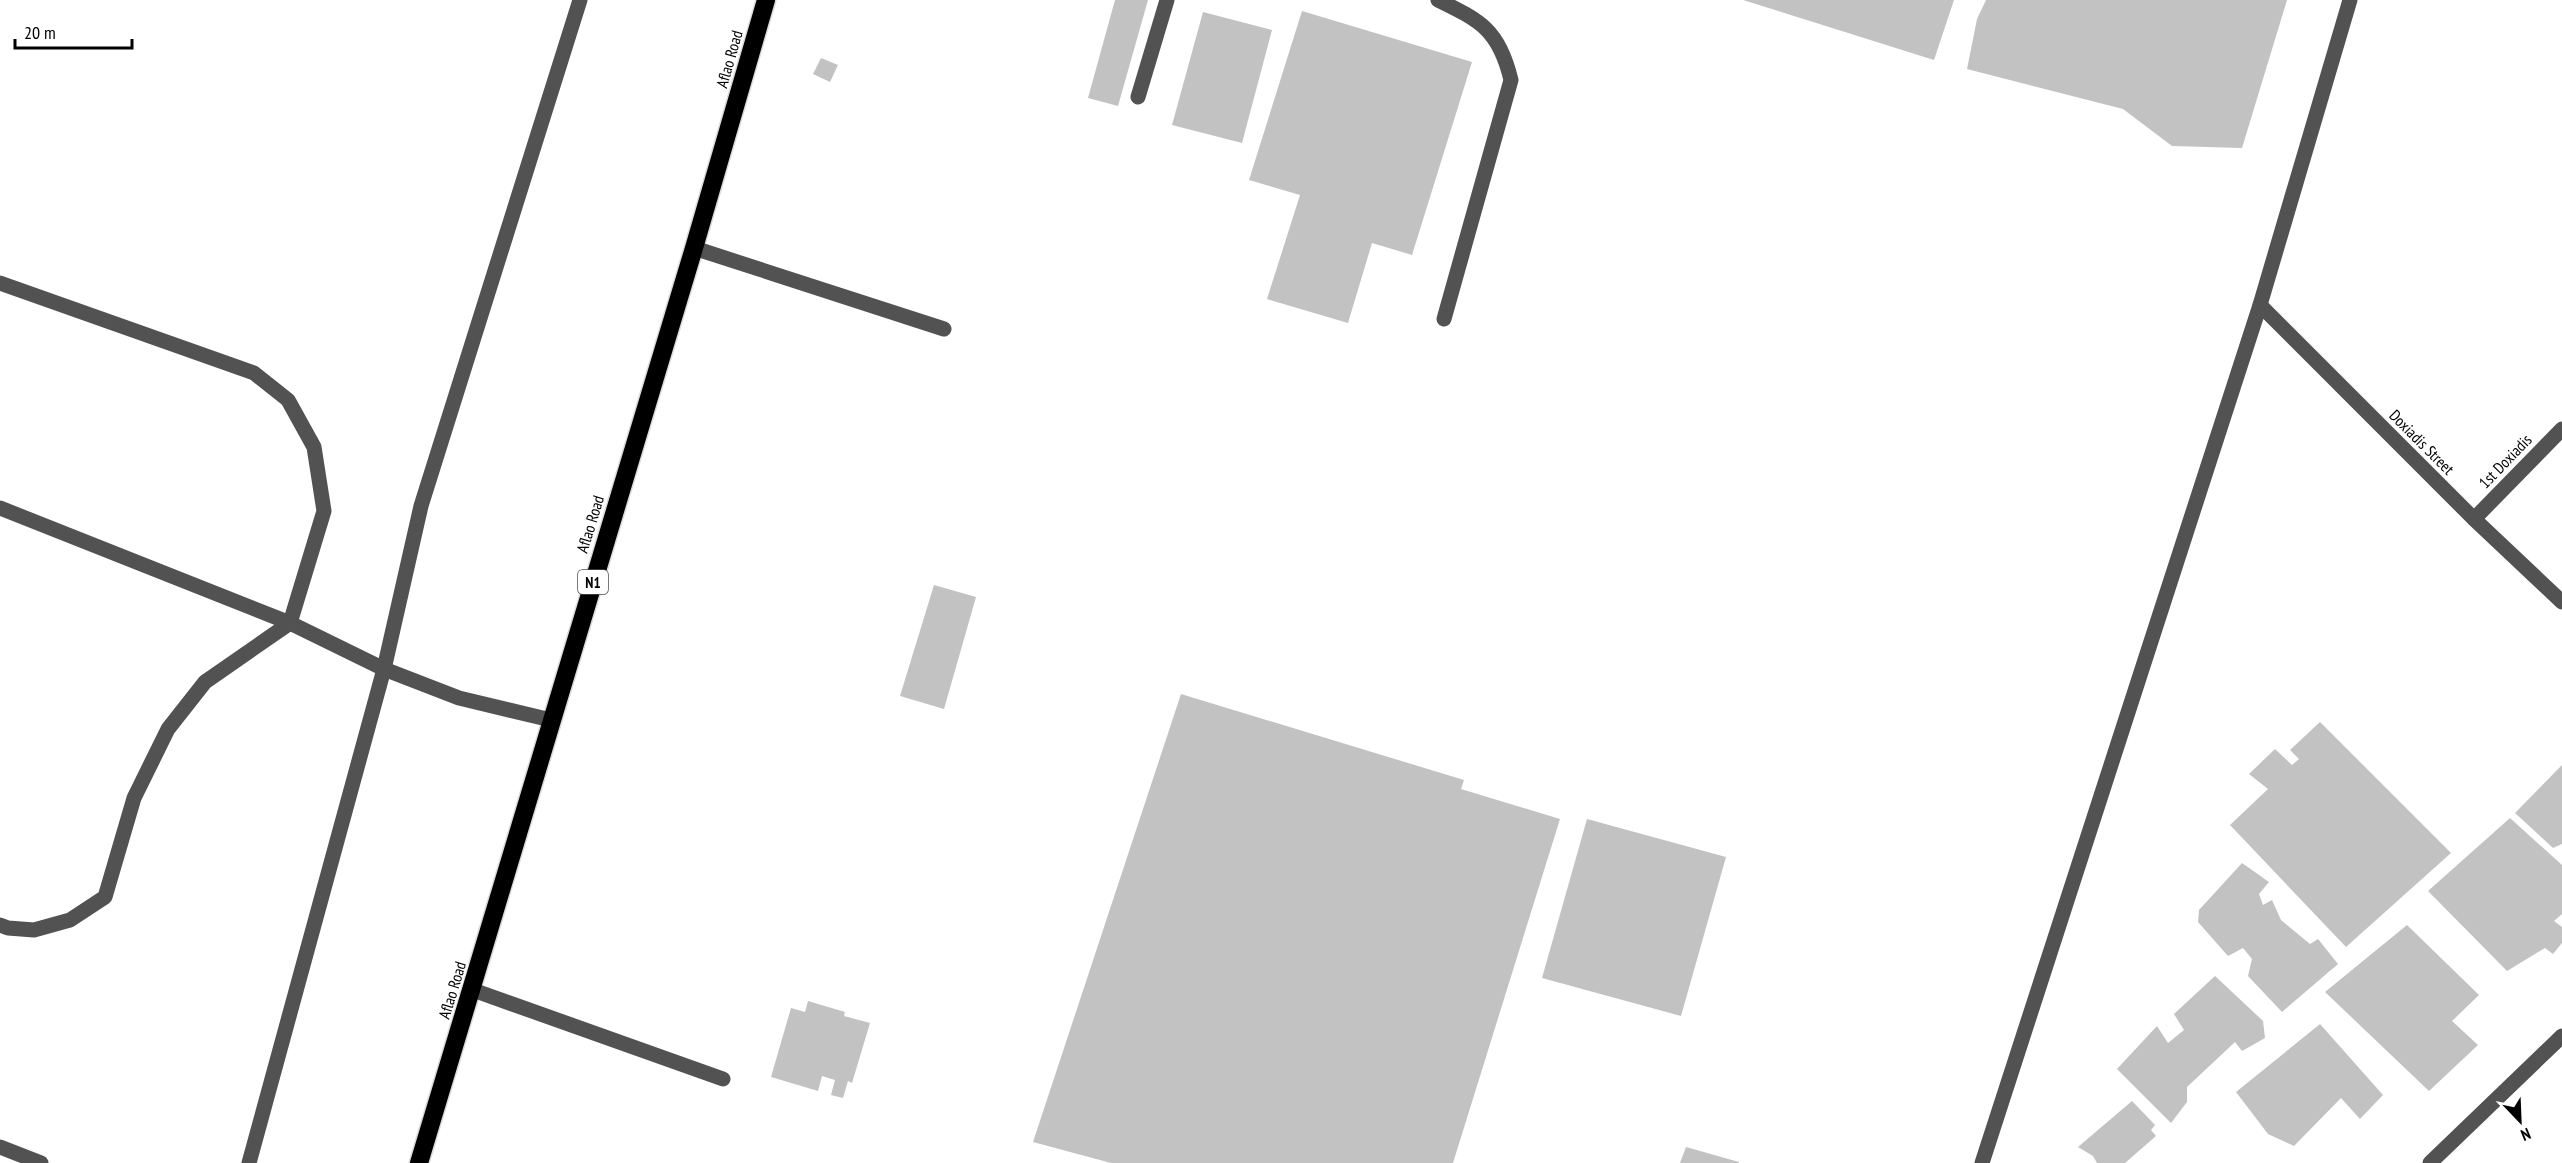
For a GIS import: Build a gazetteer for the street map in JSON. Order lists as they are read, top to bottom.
{
  "streets": {
    "highway": ["Aflao Road", "N1"],
    "street": ["Doxiadis Street", "1st Doxiadis"]
  },
  "crossings": [
    ["Doxiadis Street", "1st Doxiadis"]
  ],
  "scale_bar": "20 m",
  "north": "bottom right"
}
